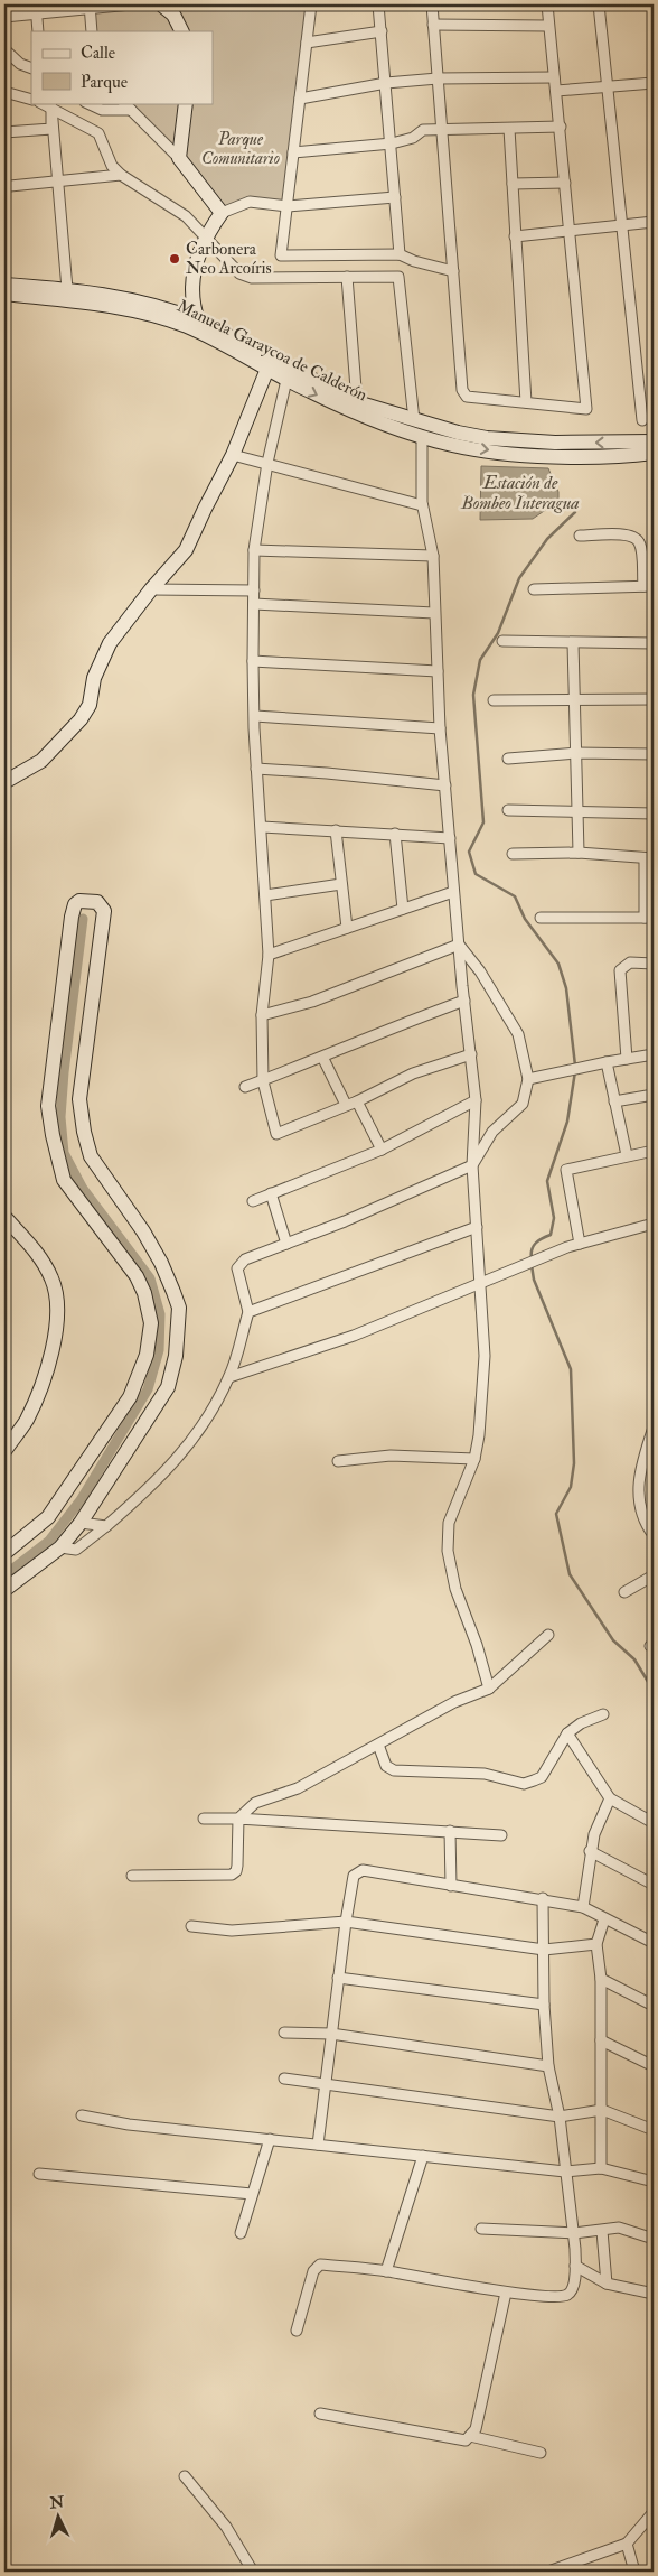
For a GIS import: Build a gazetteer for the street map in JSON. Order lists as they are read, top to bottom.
{
  "streets": {
    "street": ["Manuela Garaycoa de Calderón"]
  },
  "water": ["Estación de Bombeo Interagua"],
  "parks": ["Parque Comunitario"],
  "places": ["Carbonera Neo Arcoíris"],
  "legend": ["Calle", "Parque"],
  "north": "top"
}
